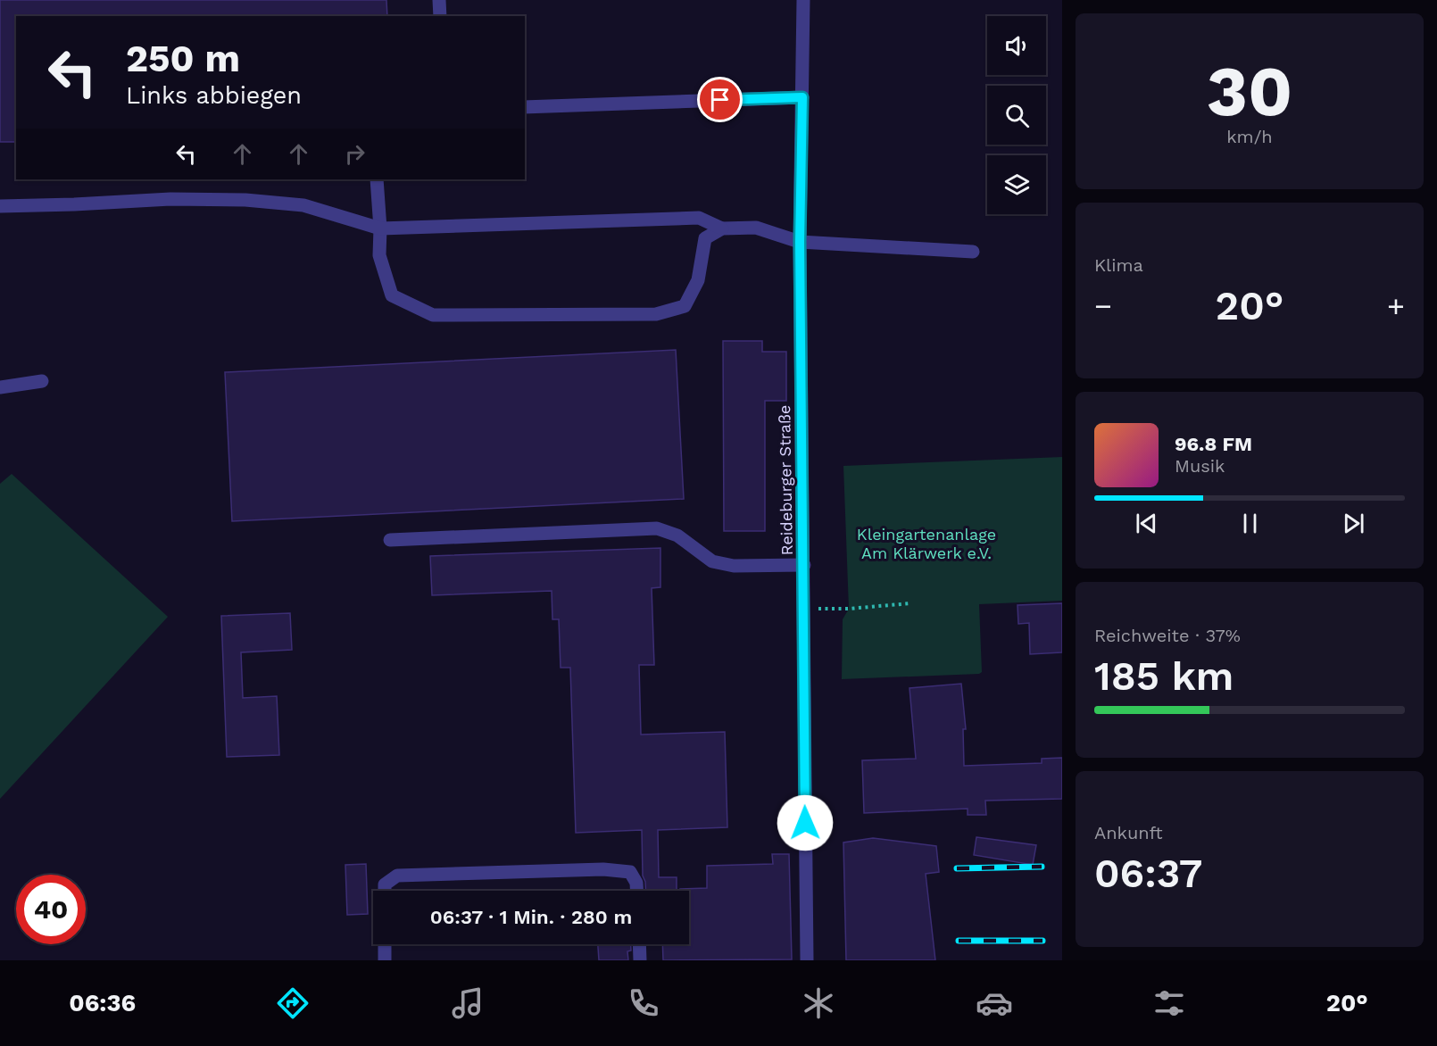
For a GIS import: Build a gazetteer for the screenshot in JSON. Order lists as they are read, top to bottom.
{
  "streets": {
    "street": ["Reideburger Straße"]
  },
  "parks": ["Kleingartenanlage Am Klärwerk e.V."],
  "page": {
    "tile": [
      ["30", "km/h"],
      "Klima",
      ["Reichweite · 37%", "185 km"],
      ["Ankunft", "06:37"]
    ],
    "turn": ["250 m", "Links abbiegen"],
    "heat": ["−", "20°", "+"],
    "song": ["96.8 FM", "Musik"],
    "limit": "40",
    "trip": "06:37 · 1 Min. · 280 m",
    "tabs": ["06:36", "20°"]
  }
}
